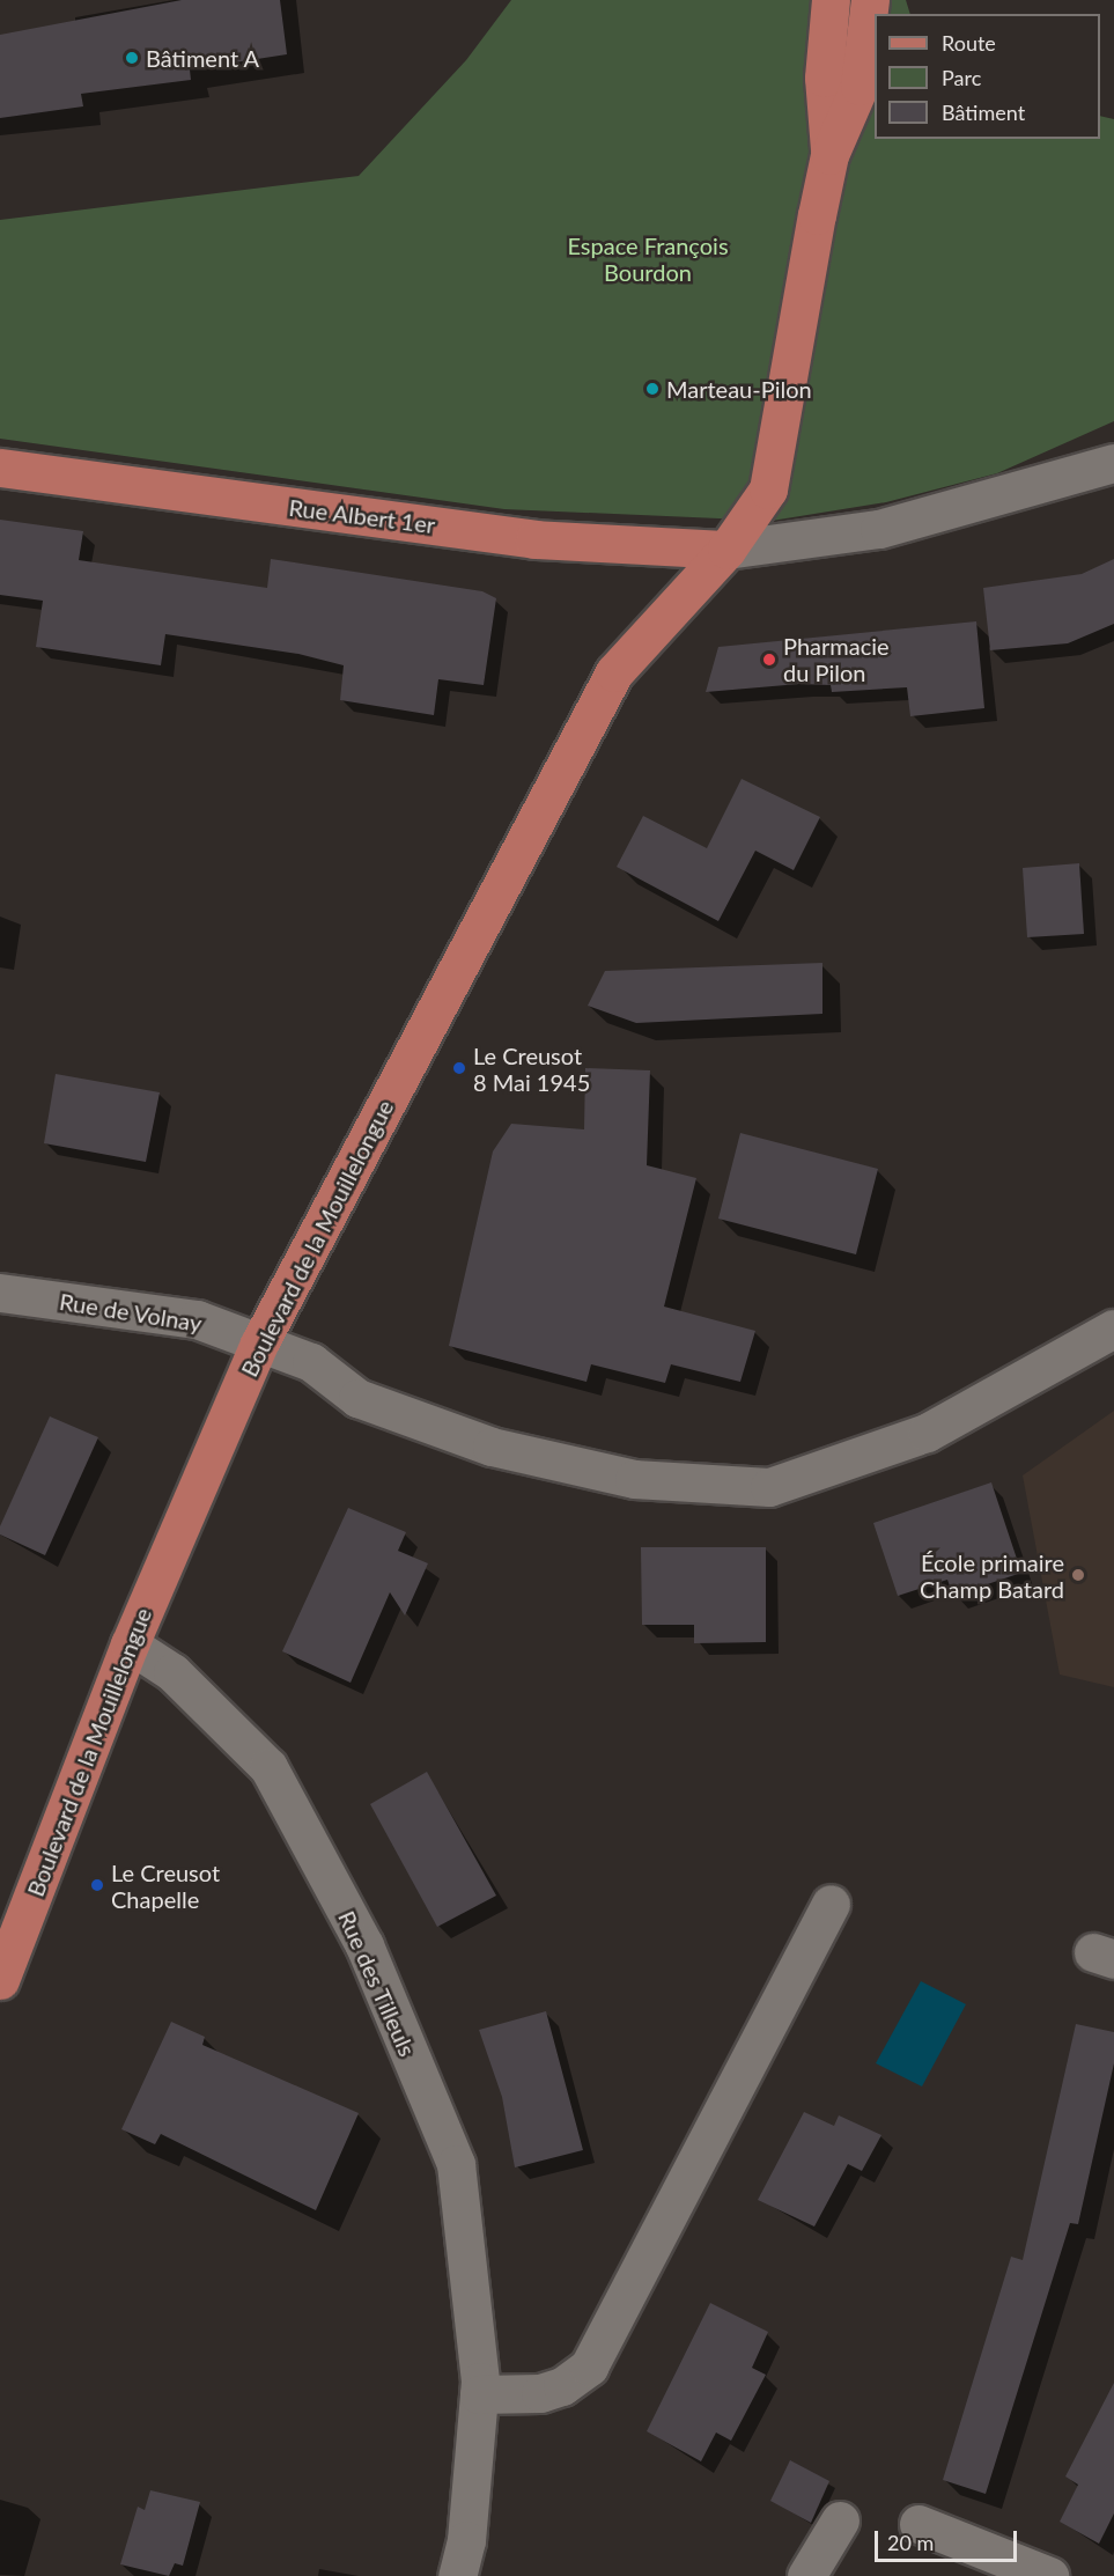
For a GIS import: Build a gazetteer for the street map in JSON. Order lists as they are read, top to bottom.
{
  "streets": {
    "main road": ["Rue Albert 1er", "Boulevard de la Mouillelongue"],
    "street": ["Rue de Volnay", "Rue des Tilleuls"]
  },
  "crossings": [
    ["Rue Albert 1er", "Boulevard de la Mouillelongue"],
    ["Boulevard de la Mouillelongue", "Rue de Volnay"],
    ["Boulevard de la Mouillelongue", "Rue des Tilleuls"]
  ],
  "parks": ["Espace François Bourdon"],
  "places": [
    "Bâtiment A",
    "Marteau-Pilon",
    "Pharmacie du Pilon",
    "Le Creusot 8 Mai 1945",
    "École primaire Champ Batard",
    "Le Creusot Chapelle"
  ],
  "legend": ["Route", "Parc", "Bâtiment"],
  "scale_bar": "20 m"
}
